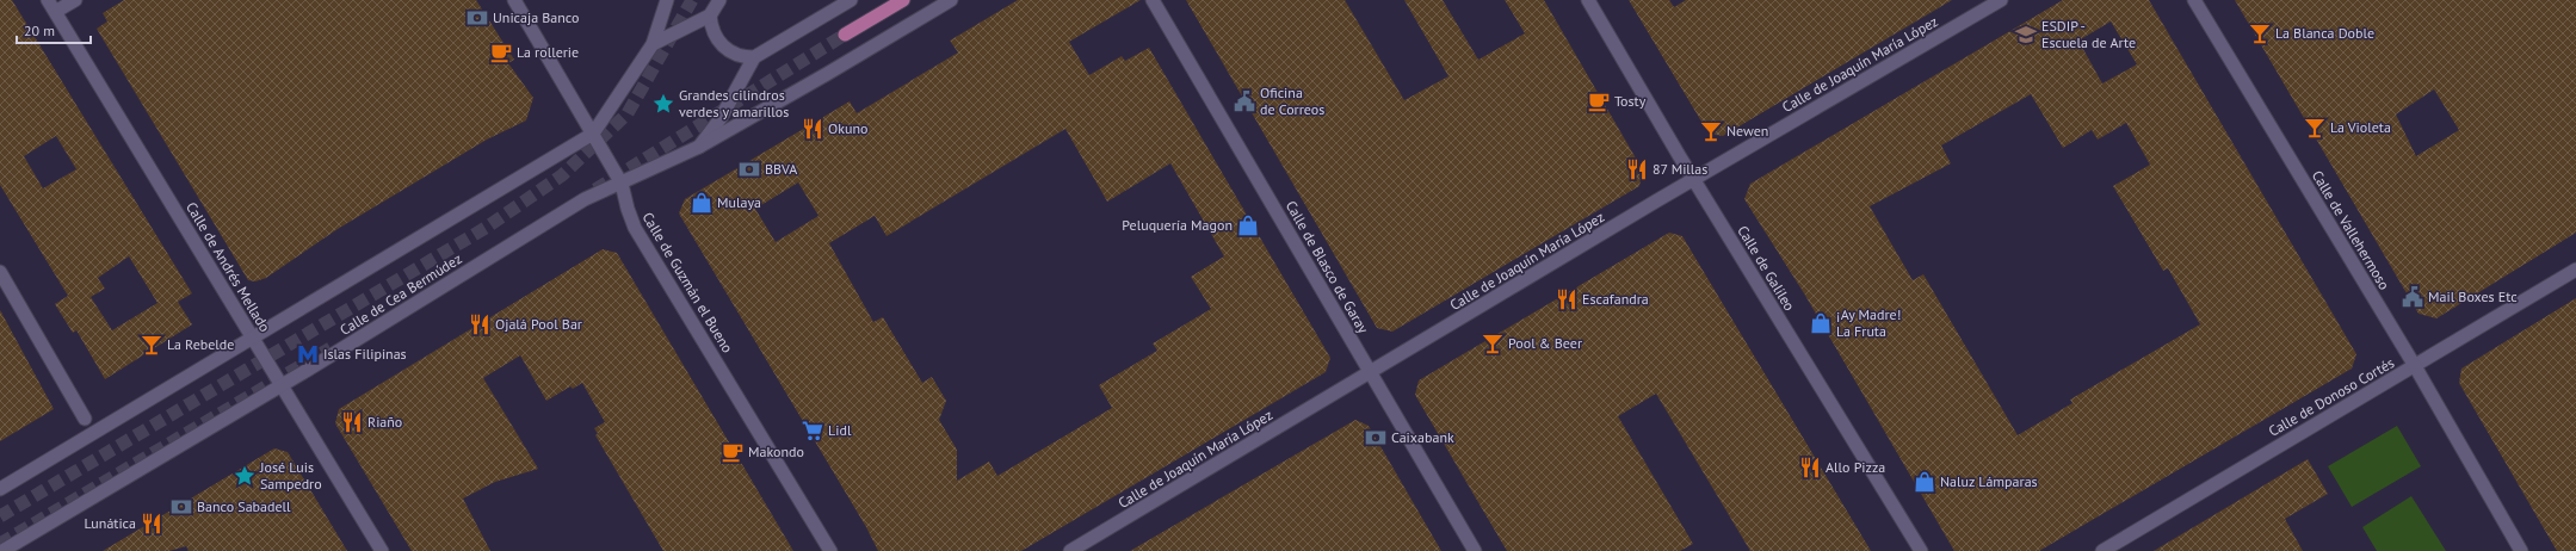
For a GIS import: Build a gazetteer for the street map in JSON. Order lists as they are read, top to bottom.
{
  "streets": {
    "street": [
      "Calle de Joaquín María López",
      "Calle de Vallehermoso",
      "Calle de Andrés Mellado",
      "Calle de Blasco de Garay",
      "Calle de Galileo",
      "Calle de Guzmán el Bueno",
      "Calle de Cea Bermúdez",
      "Calle de Donoso Cortés"
    ]
  },
  "crossings": [
    ["Calle de Joaquín María López", "Calle de Blasco de Garay"],
    ["Calle de Joaquín María López", "Calle de Galileo"],
    ["Calle de Vallehermoso", "Calle de Donoso Cortés"],
    ["Calle de Andrés Mellado", "Calle de Cea Bermúdez"],
    ["Calle de Guzmán el Bueno", "Calle de Cea Bermúdez"]
  ],
  "places": {
    "bank": [
      "Unicaja Banco",
      "BBVA",
      "Caixabank",
      "Banco Sabadell"
    ],
    "bar": [
      "La Blanca Doble",
      "La Violeta",
      "Newen",
      "Pool & Beer",
      "La Rebelde"
    ],
    "school or university": ["ESDIP - Escuela de Arte"],
    "cafe": ["La rollerie", "Tosty", "Makondo"],
    "public building": ["Oficina de Correos", "Mail Boxes Etc"],
    "place": ["Grandes cilindros verdes y amarillos", "José Luis Sampedro"],
    "restaurant": [
      "Okuno",
      "87 Millas",
      "Escafandra",
      "Ojalá Pool Bar",
      "Riaño",
      "Allo Pizza",
      "Lunática"
    ],
    "shop": [
      "Mulaya",
      "Peluquería Magon",
      "¡Ay Madre! La Fruta",
      "Naluz Lámparas"
    ],
    "metro station": ["Islas Filipinas"],
    "supermarket": ["Lidl"]
  },
  "scale_bar": "20 m"
}
